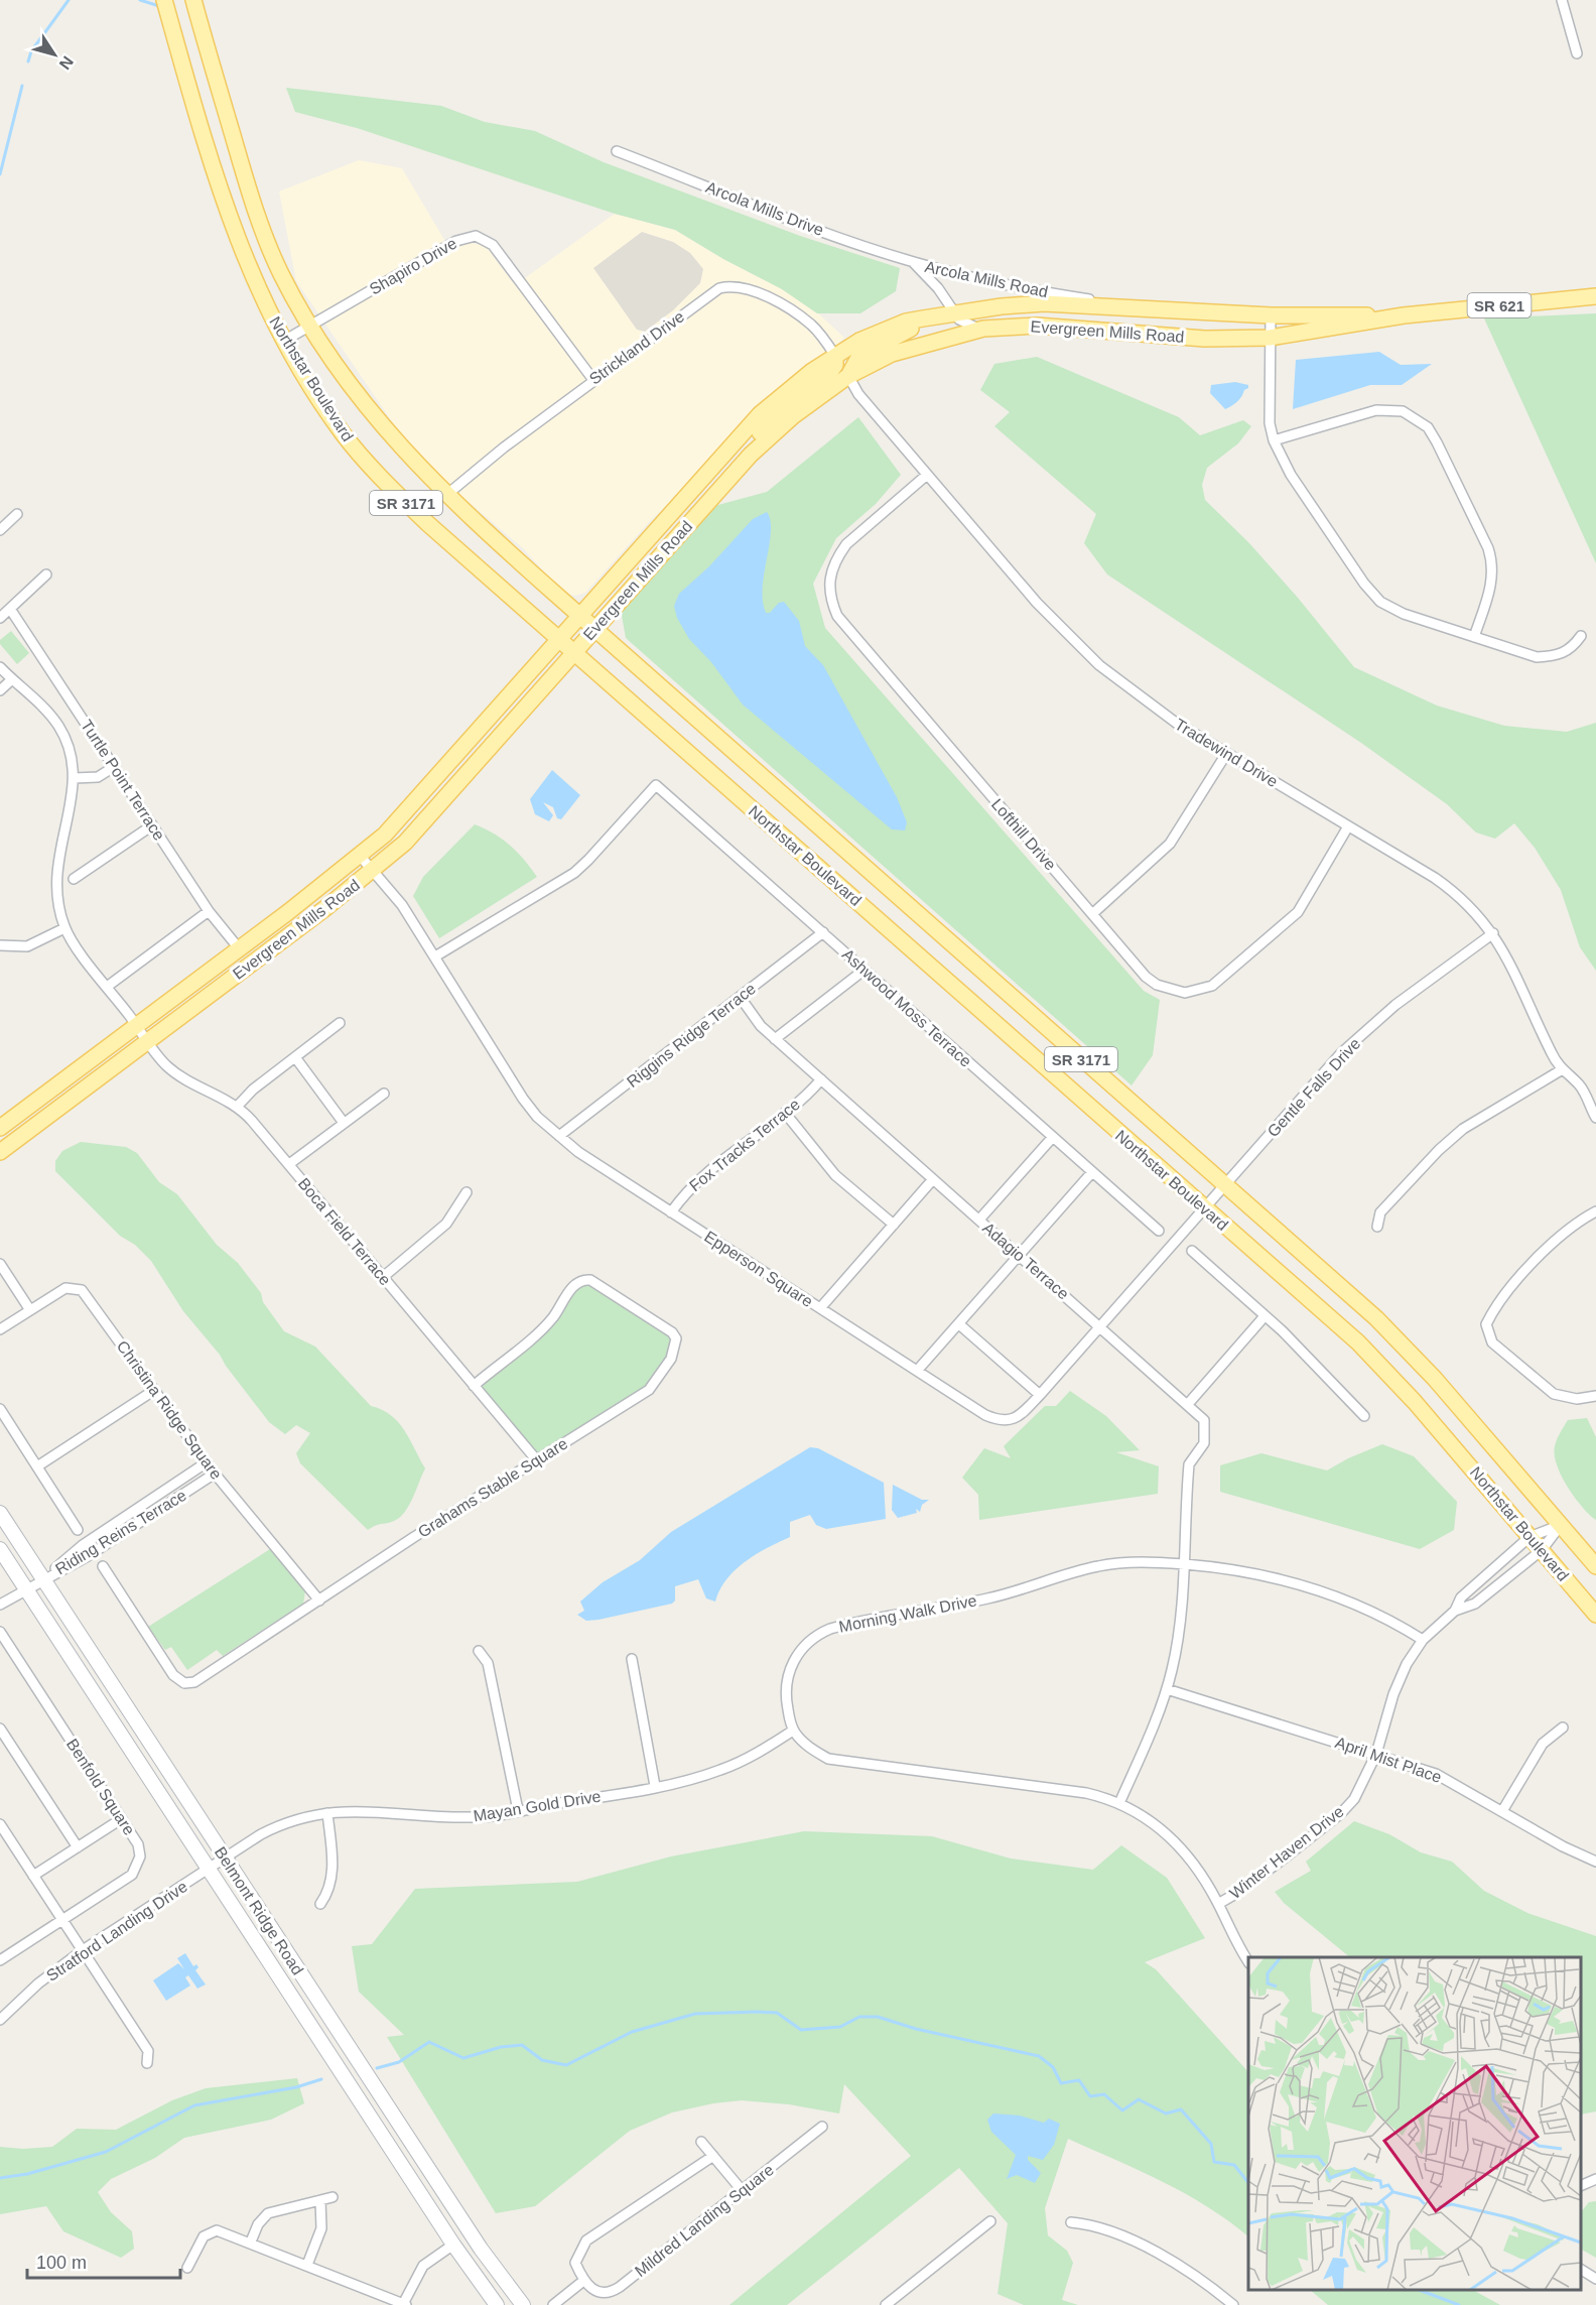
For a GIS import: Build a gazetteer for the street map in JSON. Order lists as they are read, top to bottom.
{
  "streets": {
    "main road": [
      "SR 621",
      "Evergreen Mills Road",
      "Northstar Boulevard",
      "SR 3171",
      "Belmont Ridge Road"
    ],
    "street": [
      "Arcola Mills Drive",
      "Shapiro Drive",
      "Arcola Mills Road",
      "Strickland Drive",
      "Tradewind Drive",
      "Turtle Point Terrace",
      "Lofthill Drive",
      "Ashwood Moss Terrace",
      "Riggins Ridge Terrace",
      "Gentle Falls Drive",
      "Fox Tracks Terrace",
      "Boca Field Terrace",
      "Adagio Terrace",
      "Epperson Square",
      "Christina Ridge Square",
      "Grahams Stable Square",
      "Riding Reins Terrace",
      "Morning Walk Drive",
      "April Mist Place",
      "Benfold Square",
      "Mayan Gold Drive",
      "Winter Haven Drive",
      "Stratford Landing Drive",
      "Mildred Landing Square"
    ]
  },
  "crossings": [
    ["Arcola Mills Drive", "Arcola Mills Road"],
    ["Shapiro Drive", "Strickland Drive"],
    ["Shapiro Drive", "Northstar Boulevard"],
    ["Arcola Mills Road", "Evergreen Mills Road"],
    ["Evergreen Mills Road", "Strickland Drive"],
    ["Evergreen Mills Road", "Northstar Boulevard"],
    ["Evergreen Mills Road", "Tradewind Drive"],
    ["Evergreen Mills Road", "Turtle Point Terrace"],
    ["Evergreen Mills Road", "Boca Field Terrace"],
    ["Evergreen Mills Road", "Epperson Square"],
    ["Strickland Drive", "Northstar Boulevard"],
    ["Northstar Boulevard", "Gentle Falls Drive"],
    ["Northstar Boulevard", "Epperson Square"],
    ["Northstar Boulevard", "Winter Haven Drive"],
    ["Tradewind Drive", "Lofthill Drive"],
    ["Tradewind Drive", "Gentle Falls Drive"],
    ["Ashwood Moss Terrace", "Riggins Ridge Terrace"],
    ["Ashwood Moss Terrace", "Epperson Square"],
    ["Riggins Ridge Terrace", "Adagio Terrace"],
    ["Riggins Ridge Terrace", "Epperson Square"],
    ["Gentle Falls Drive", "Epperson Square"],
    ["Fox Tracks Terrace", "Adagio Terrace"],
    ["Fox Tracks Terrace", "Epperson Square"],
    ["Boca Field Terrace", "Grahams Stable Square"],
    ["Adagio Terrace", "Epperson Square"],
    ["Adagio Terrace", "Morning Walk Drive"],
    ["Adagio Terrace", "April Mist Place"],
    ["Christina Ridge Square", "Grahams Stable Square"],
    ["Christina Ridge Square", "Riding Reins Terrace"],
    ["Riding Reins Terrace", "Belmont Ridge Road"],
    ["Morning Walk Drive", "Mayan Gold Drive"],
    ["Morning Walk Drive", "Winter Haven Drive"],
    ["April Mist Place", "Winter Haven Drive"],
    ["Mayan Gold Drive", "Belmont Ridge Road"],
    ["Mayan Gold Drive", "Stratford Landing Drive"],
    ["Belmont Ridge Road", "Stratford Landing Drive"]
  ],
  "scale_bar": "100 m",
  "north": "bottom right"
}
